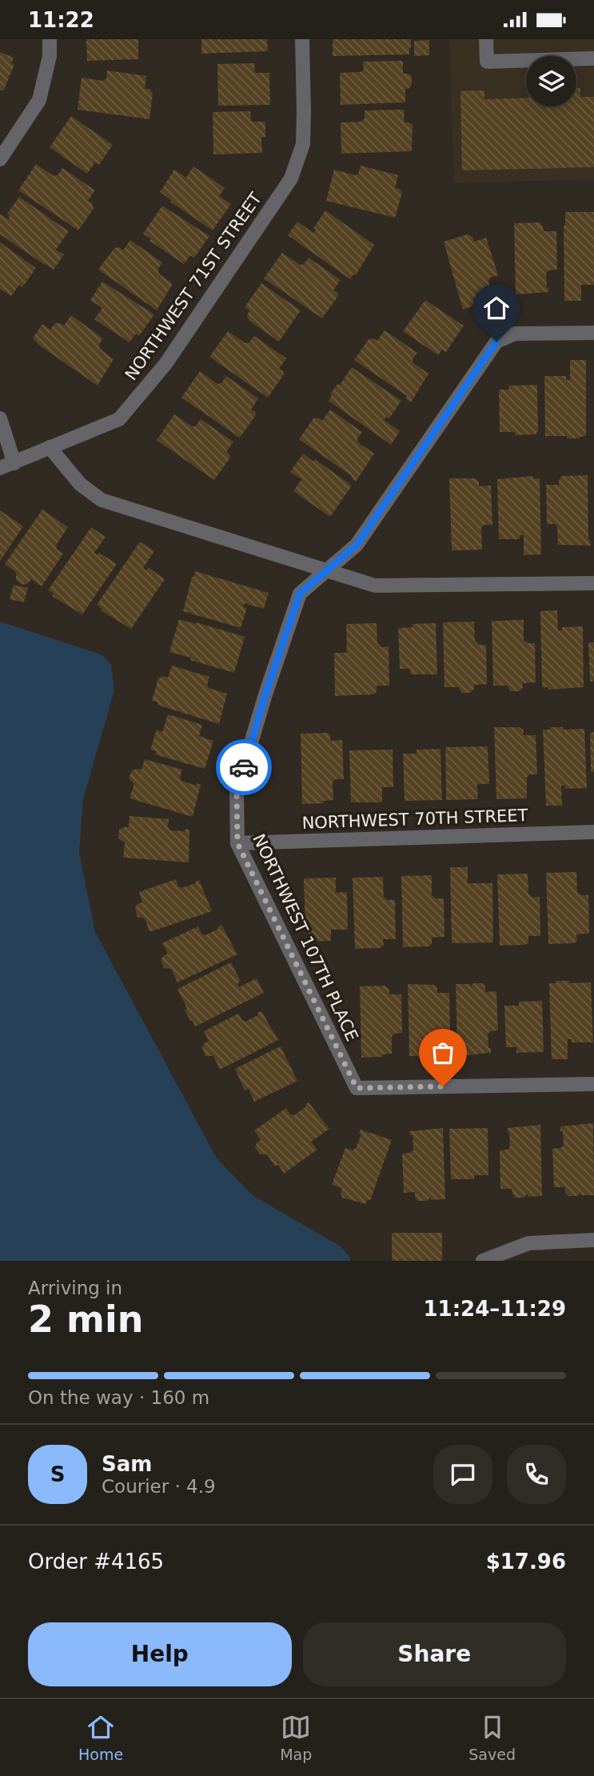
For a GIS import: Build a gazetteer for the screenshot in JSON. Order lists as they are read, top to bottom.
{
  "streets": {
    "street": ["NORTHWEST 71ST STREET", "NORTHWEST 70TH STREET", "NORTHWEST 107TH PLACE"]
  },
  "crossings": [
    ["NORTHWEST 70TH STREET", "NORTHWEST 107TH PLACE"]
  ],
  "page": {
    "status": "11:22",
    "heading": ["2 min", "Arriving in", "11:24–11:29"],
    "panel": [
      "Sam",
      "Courier · 4.9",
      "Order #4165",
      "$17.96"
    ],
    "bar": "On the way · 160 m",
    "round": "S",
    "buttons": ["Help", "Share"],
    "tabs": ["Home", "Map", "Saved"]
  }
}
